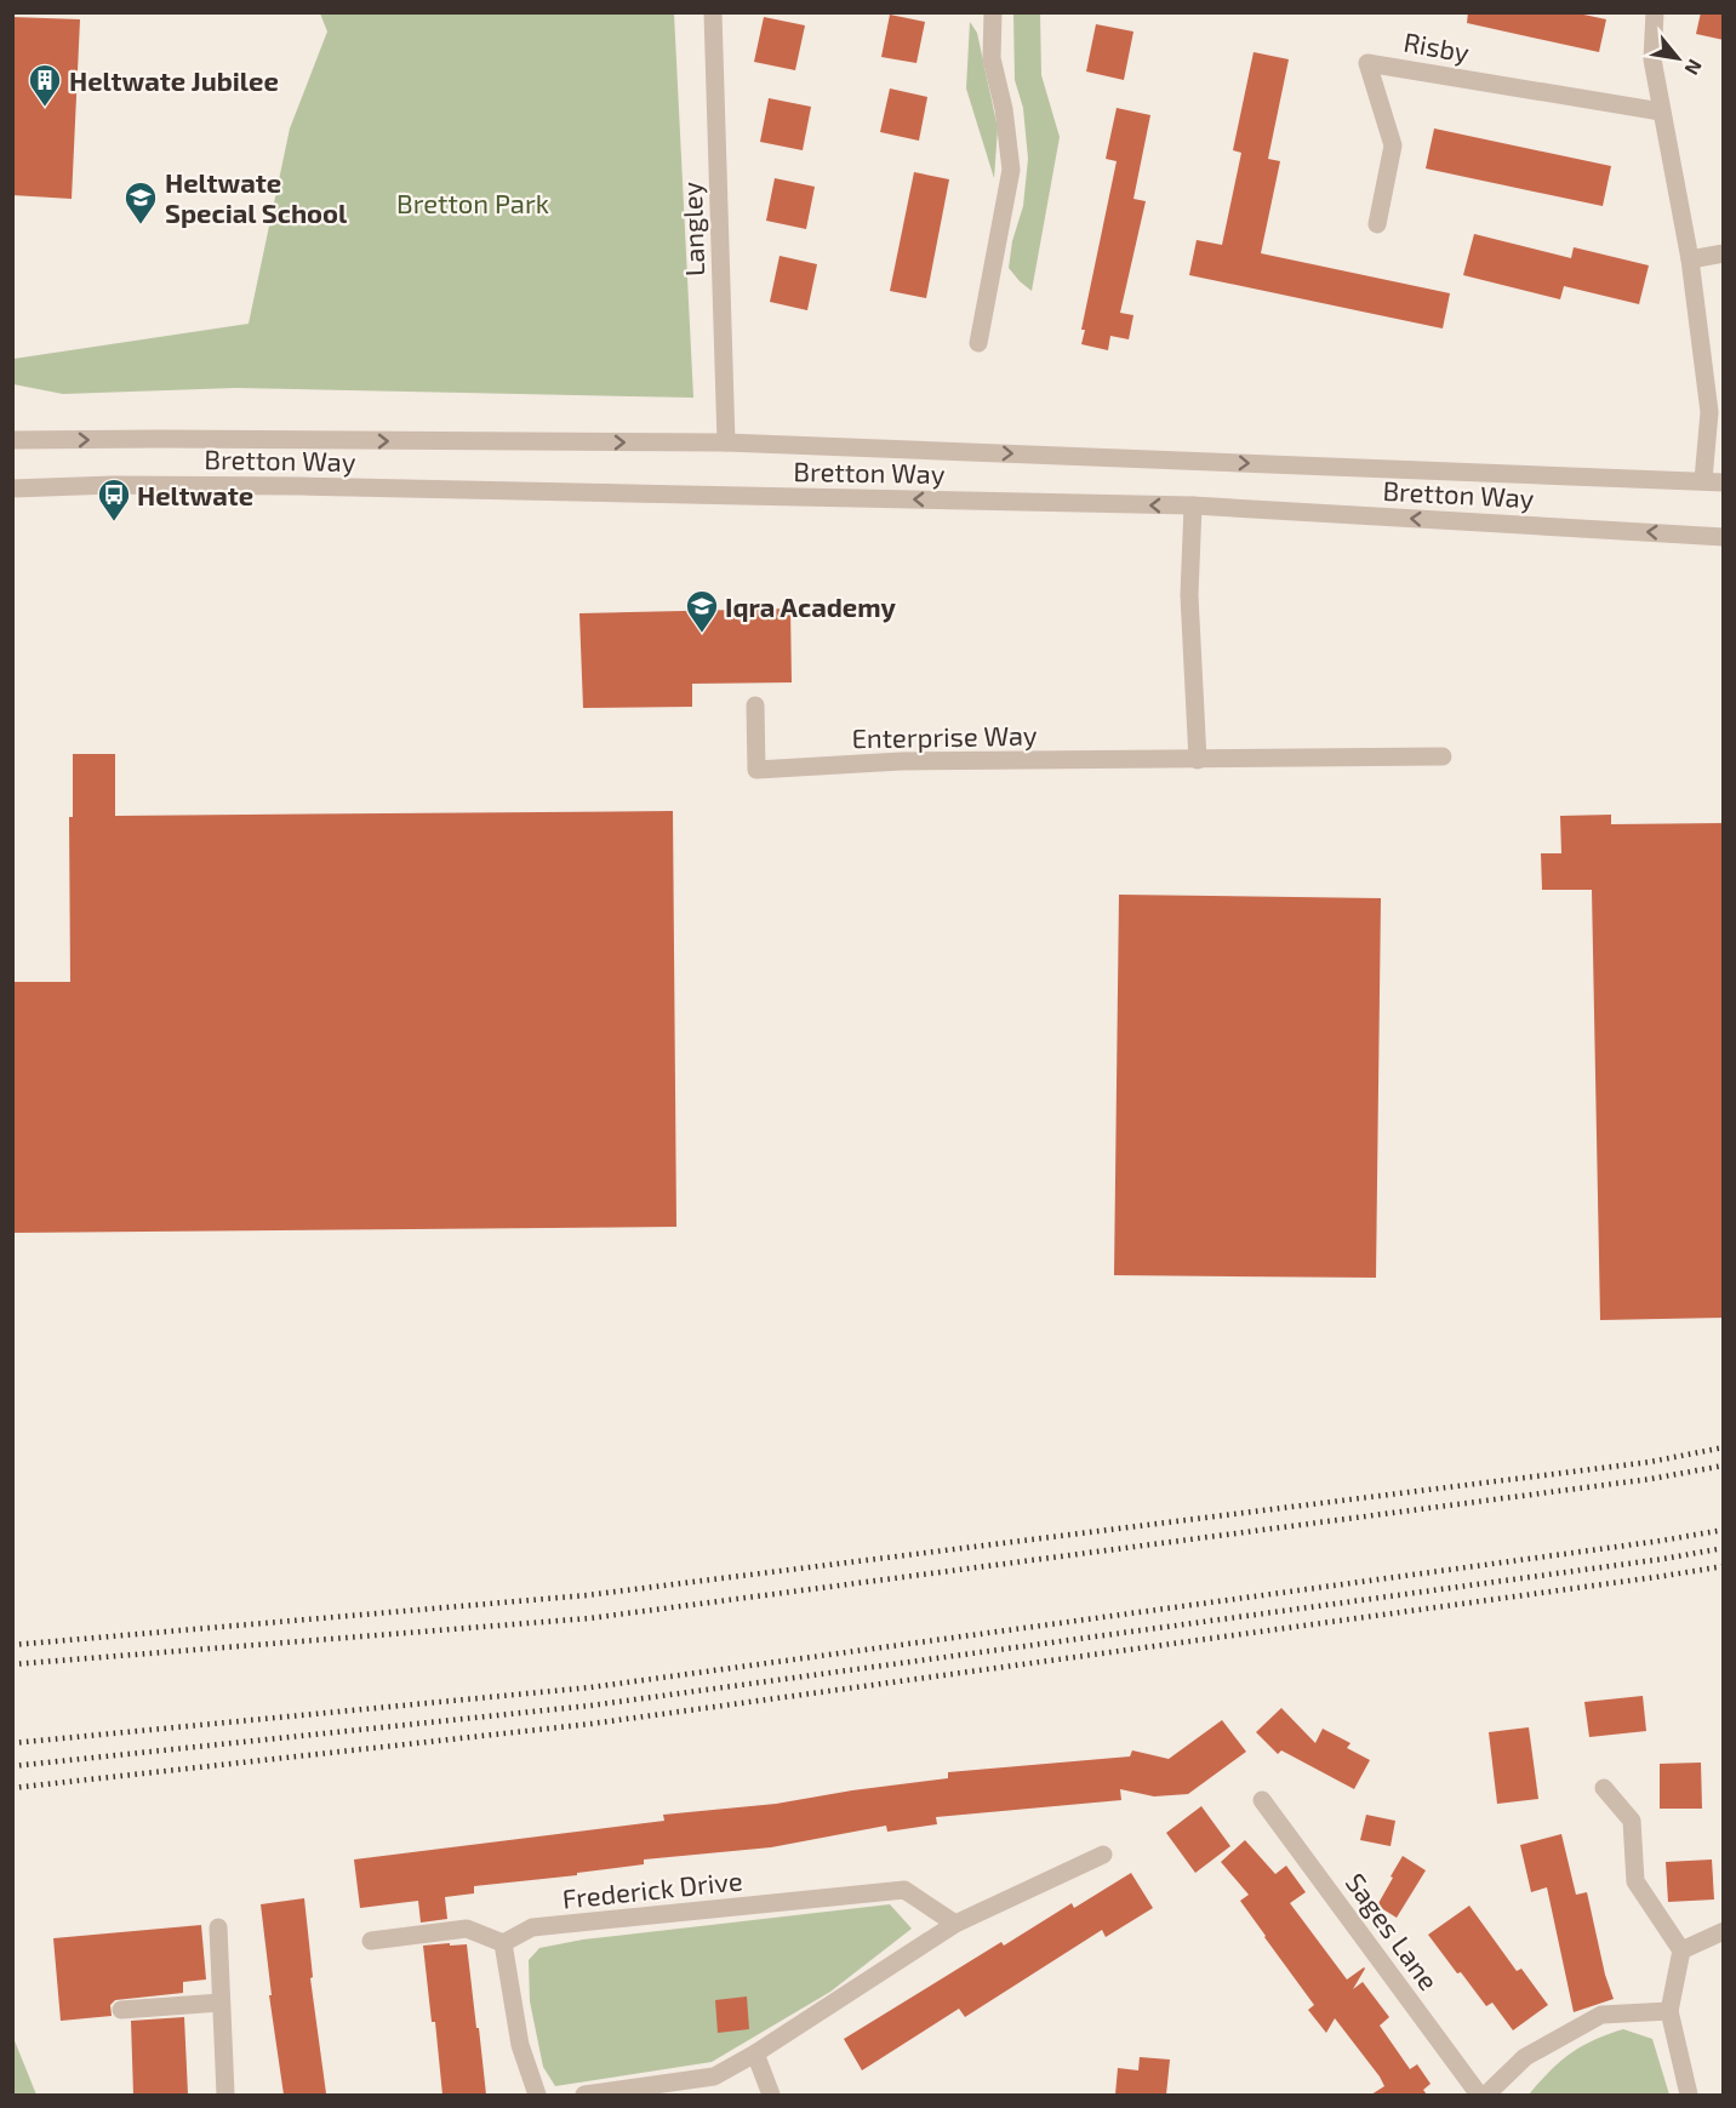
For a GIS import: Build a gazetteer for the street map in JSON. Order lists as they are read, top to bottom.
{
  "streets": {
    "street": [
      "Risby",
      "Langley",
      "Bretton Way",
      "Enterprise Way",
      "Frederick Drive",
      "Sages Lane"
    ]
  },
  "crossings": [
    ["Langley", "Bretton Way"]
  ],
  "parks": ["Bretton Park"],
  "places": {
    "building": ["Heltwate Jubilee"],
    "school or university": ["Heltwate Special School", "Iqra Academy"],
    "bus stop": ["Heltwate"]
  },
  "north": "bottom right"
}
